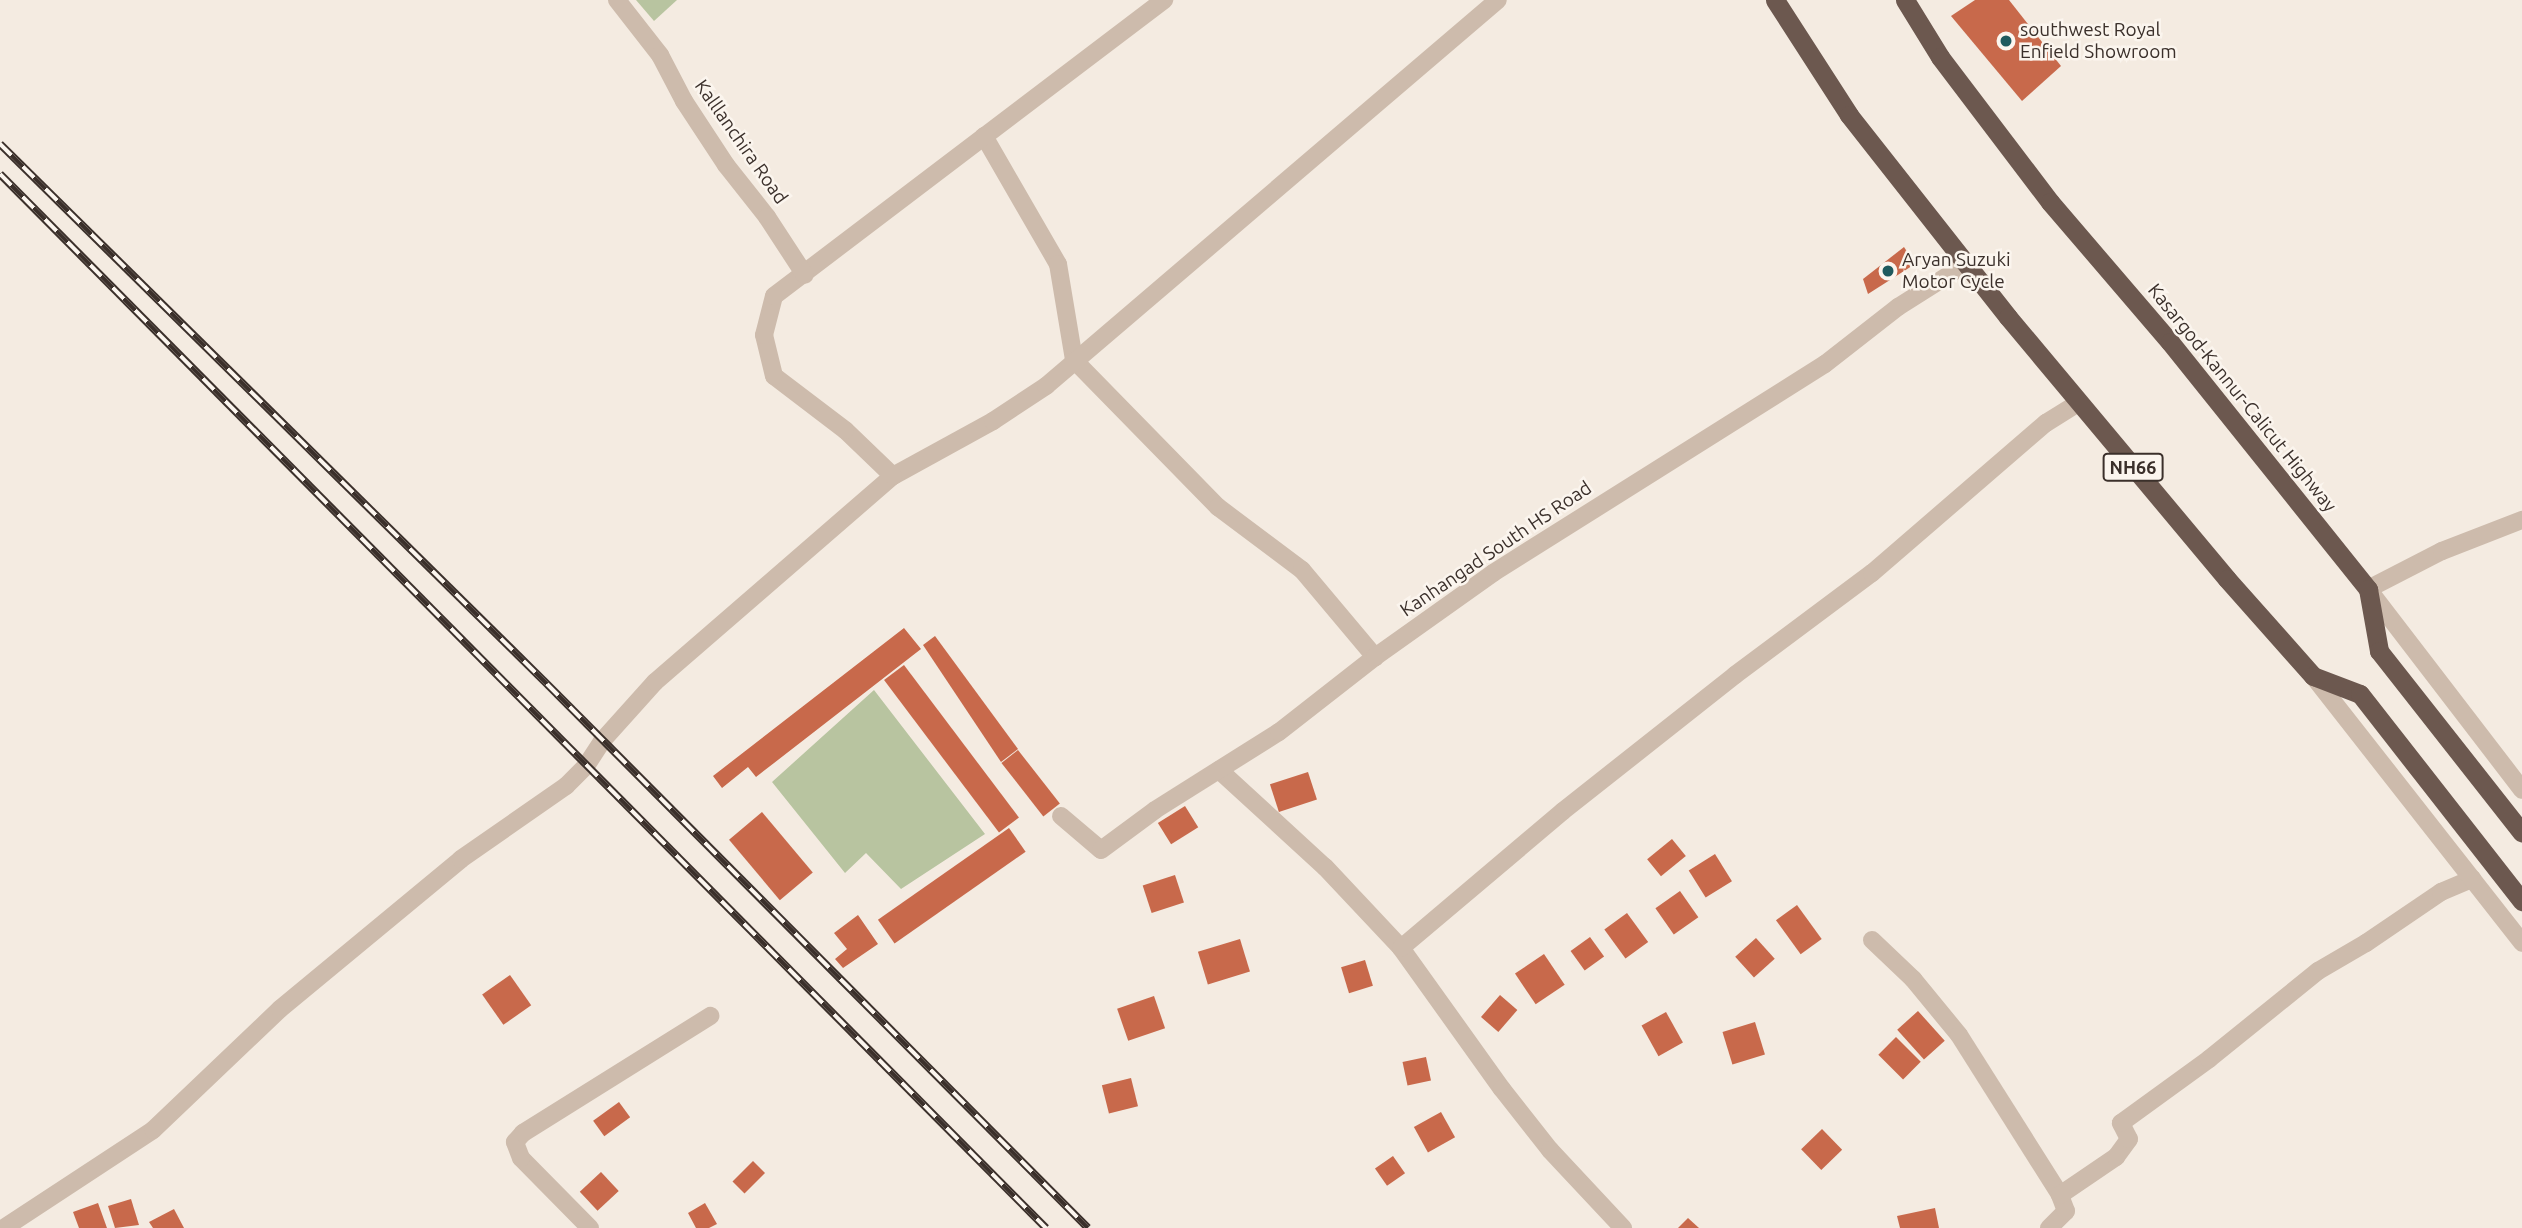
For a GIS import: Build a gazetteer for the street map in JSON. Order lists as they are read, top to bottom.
{
  "streets": {
    "highway": ["Kasargod-Kannur-Calicut Highway", "NH66"],
    "street": ["Kalllanchira Road", "Kanhangad South HS Road"]
  },
  "crossings": [
    ["NH66", "Kanhangad South HS Road"]
  ],
  "places": ["southwest Royal Enfield Showroom", "Aryan Suzuki Motor Cycle"]
}
